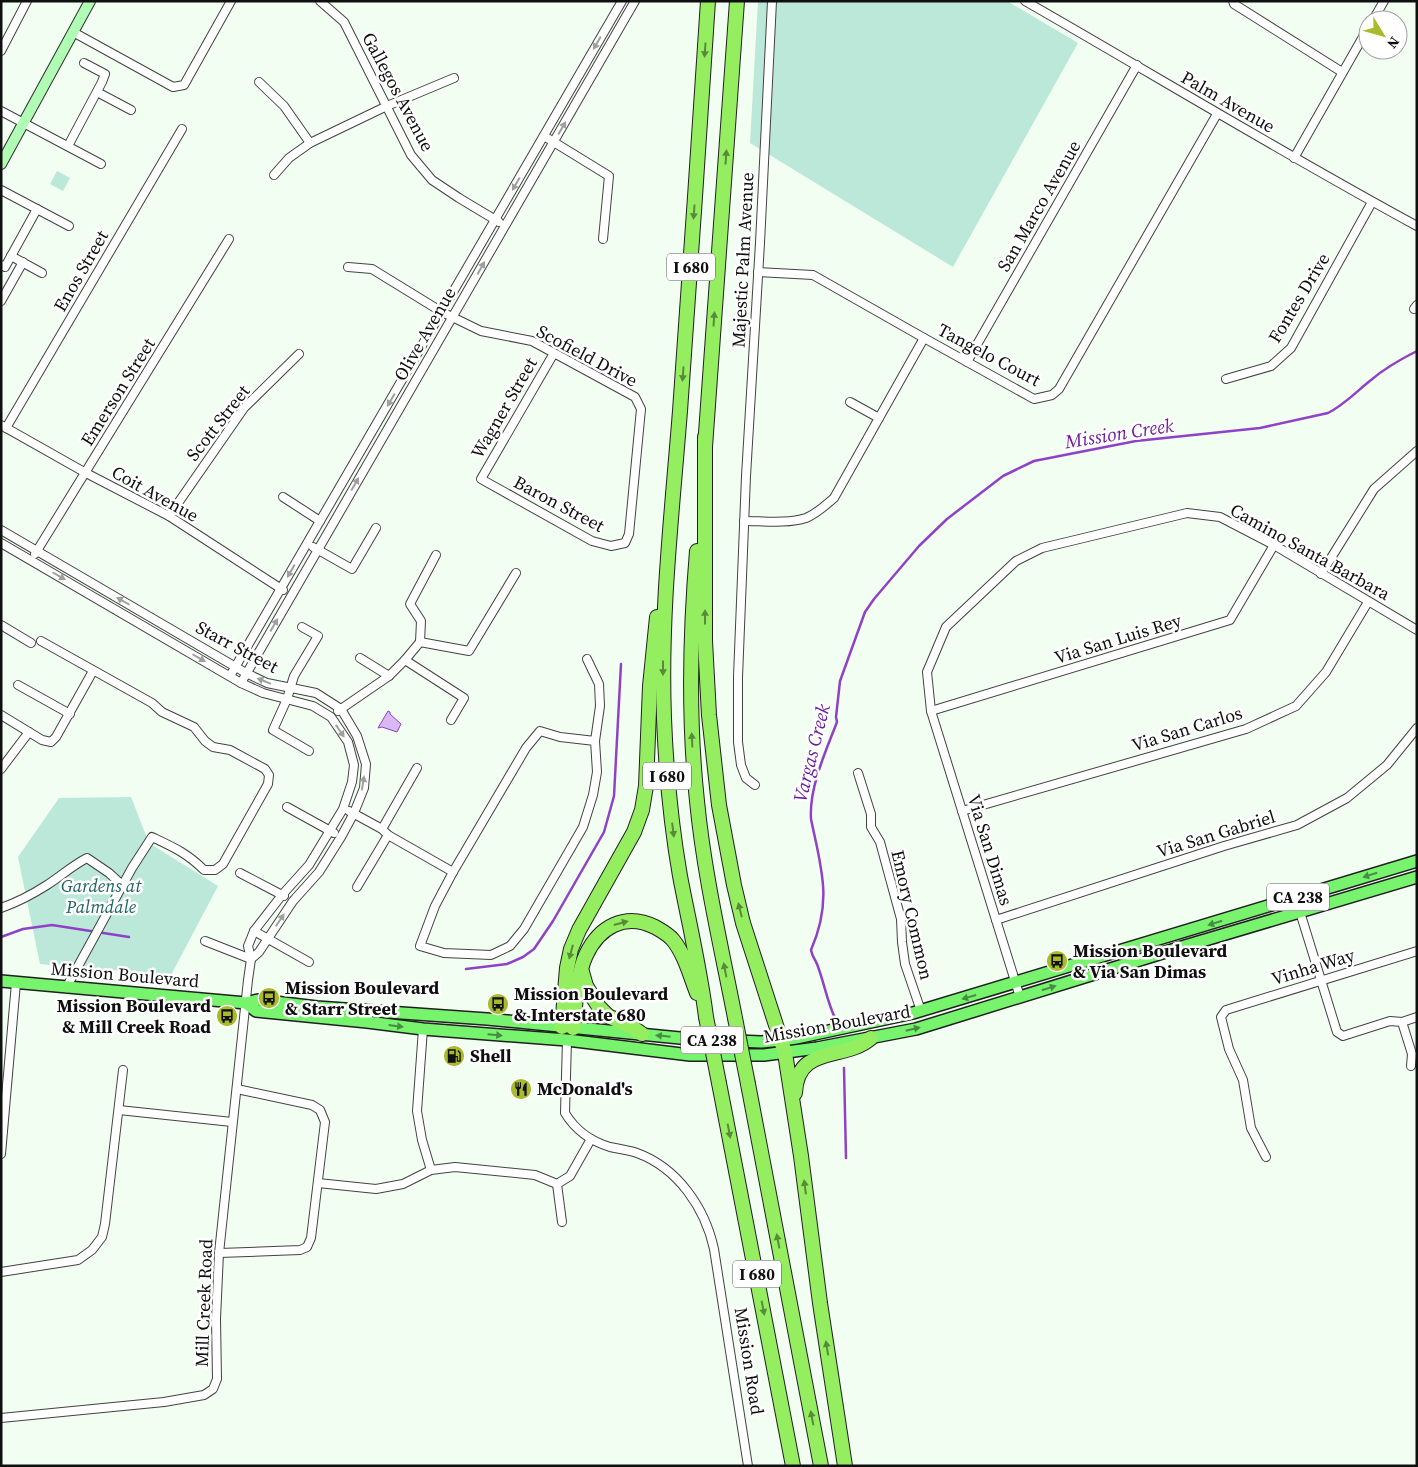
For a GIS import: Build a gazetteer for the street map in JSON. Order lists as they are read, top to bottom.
{
  "streets": {
    "highway": ["I 680"],
    "main road": ["CA 238", "Mission Boulevard"],
    "street": [
      "Gallegos Avenue",
      "Palm Avenue",
      "San Marco Avenue",
      "Majestic Palm Avenue",
      "Enos Street",
      "Fontes Drive",
      "Olive Avenue",
      "Tangelo Court",
      "Scofield Drive",
      "Emerson Street",
      "Wagner Street",
      "Scott Street",
      "Coit Avenue",
      "Baron Street",
      "Camino Santa Barbara",
      "Via San Luis Rey",
      "Starr Street",
      "Via San Carlos",
      "Via San Gabriel",
      "Via San Dimas",
      "Emory Common",
      "Vinha Way",
      "Mill Creek Road",
      "Mission Road"
    ]
  },
  "crossings": [
    ["Gallegos Avenue", "Olive Avenue"],
    ["Palm Avenue", "San Marco Avenue"],
    ["Palm Avenue", "Fontes Drive"],
    ["Palm Avenue", "Tangelo Court"],
    ["San Marco Avenue", "Tangelo Court"],
    ["Majestic Palm Avenue", "Tangelo Court"],
    ["Enos Street", "Coit Avenue"],
    ["Olive Avenue", "Scofield Drive"],
    ["Olive Avenue", "Coit Avenue"],
    ["Olive Avenue", "Starr Street"],
    ["Scofield Drive", "Wagner Street"],
    ["Scofield Drive", "Baron Street"],
    ["Emerson Street", "Coit Avenue"],
    ["Emerson Street", "Starr Street"],
    ["Wagner Street", "Baron Street"],
    ["Scott Street", "Coit Avenue"],
    ["Camino Santa Barbara", "Via San Luis Rey"],
    ["Camino Santa Barbara", "Via San Carlos"],
    ["Camino Santa Barbara", "Via San Dimas"],
    ["Via San Luis Rey", "Via San Dimas"],
    ["Starr Street", "Mission Boulevard"],
    ["Starr Street", "Mill Creek Road"],
    ["Via San Carlos", "Via San Dimas"],
    ["Via San Gabriel", "Via San Dimas"],
    ["Via San Dimas", "Mission Boulevard"],
    ["Emory Common", "Mission Boulevard"],
    ["Mission Boulevard", "Mill Creek Road"],
    ["Mission Boulevard", "Mission Road"]
  ],
  "water": ["Mission Creek", "Vargas Creek"],
  "parks": ["Gardens at Palmdale"],
  "places": {
    "bus stop": [
      "Mission Boulevard & Via San Dimas",
      "Mission Boulevard & Starr Street",
      "Mission Boulevard & Interstate 680",
      "Mission Boulevard & Mill Creek Road"
    ],
    "fuel station": ["Shell"],
    "restaurant": ["McDonald's"]
  },
  "north": "bottom right"
}
